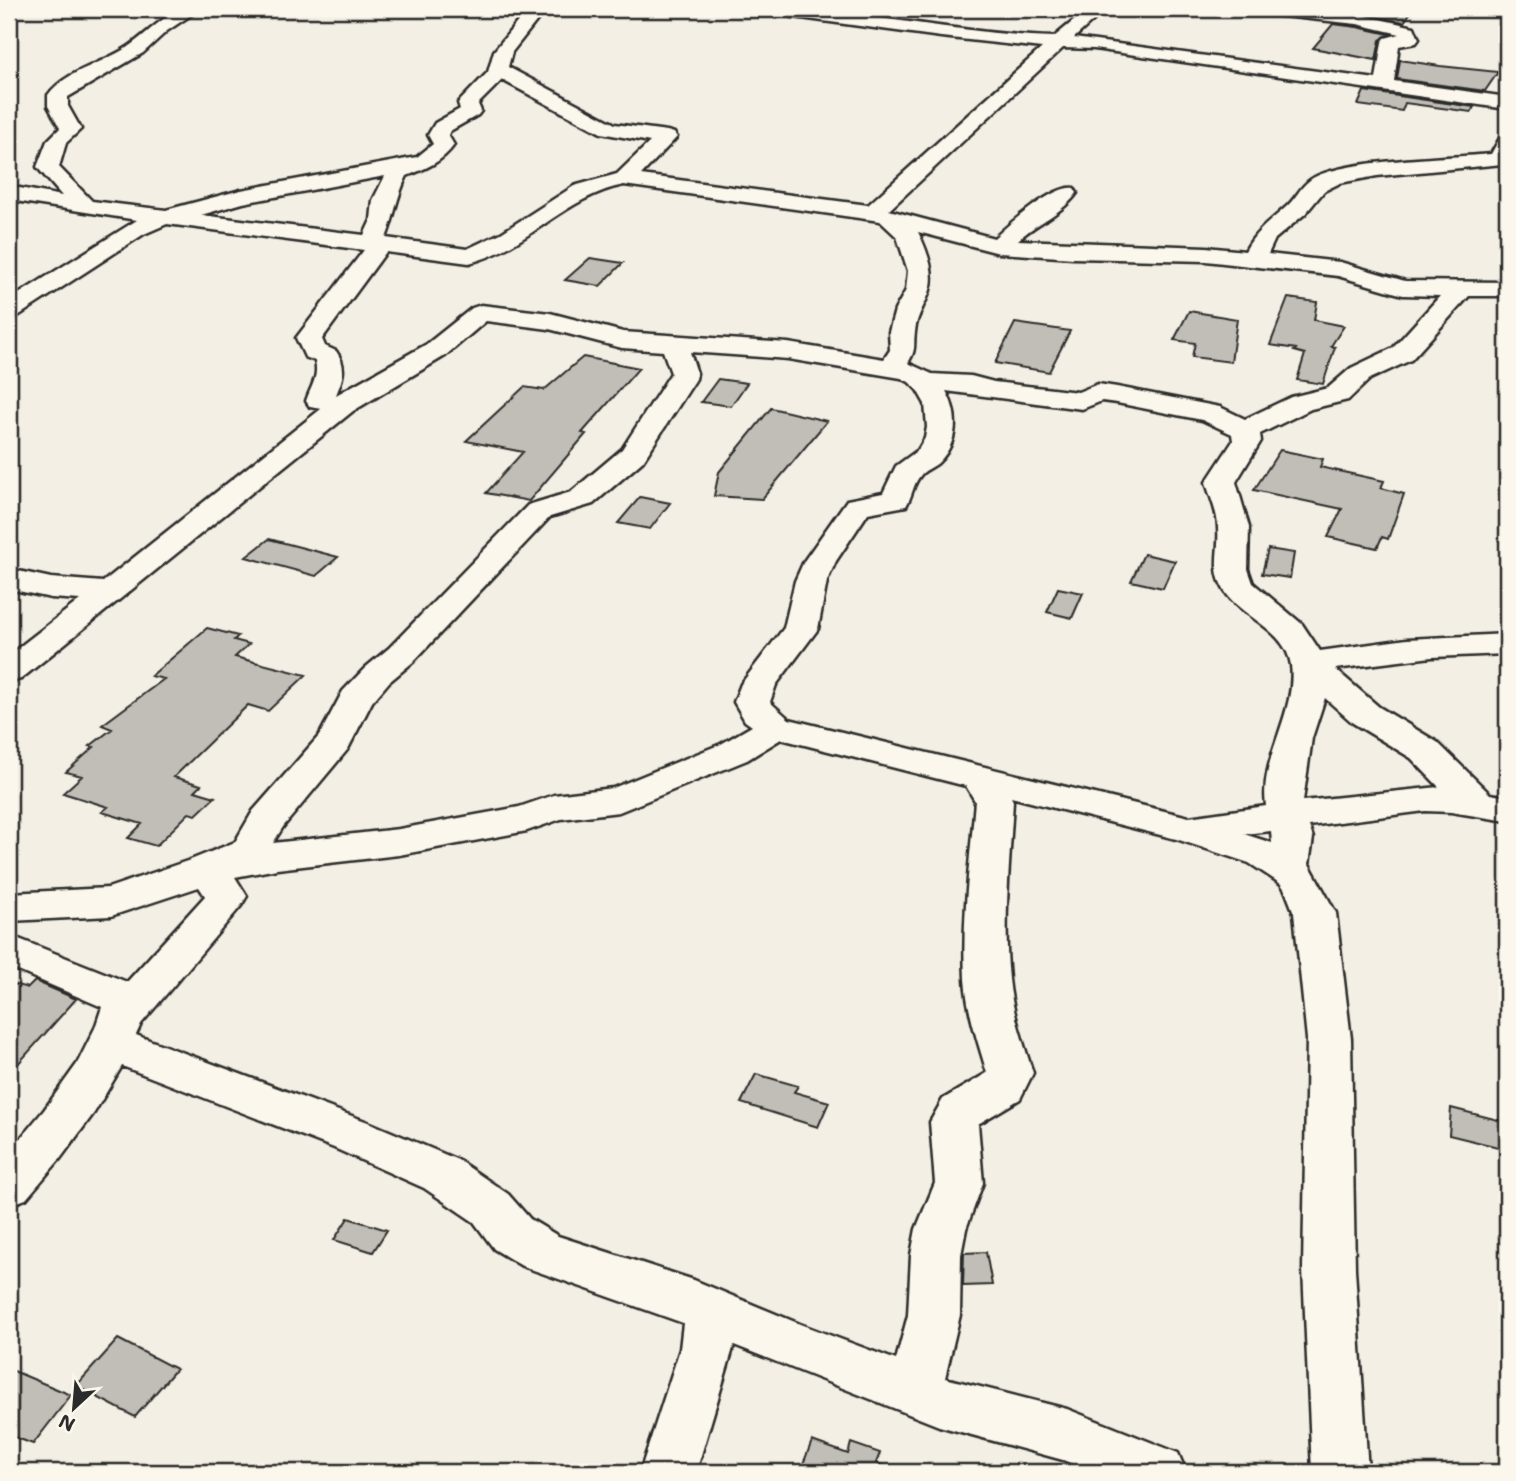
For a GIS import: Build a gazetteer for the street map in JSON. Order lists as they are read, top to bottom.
{
  "north": "bottom left"
}
